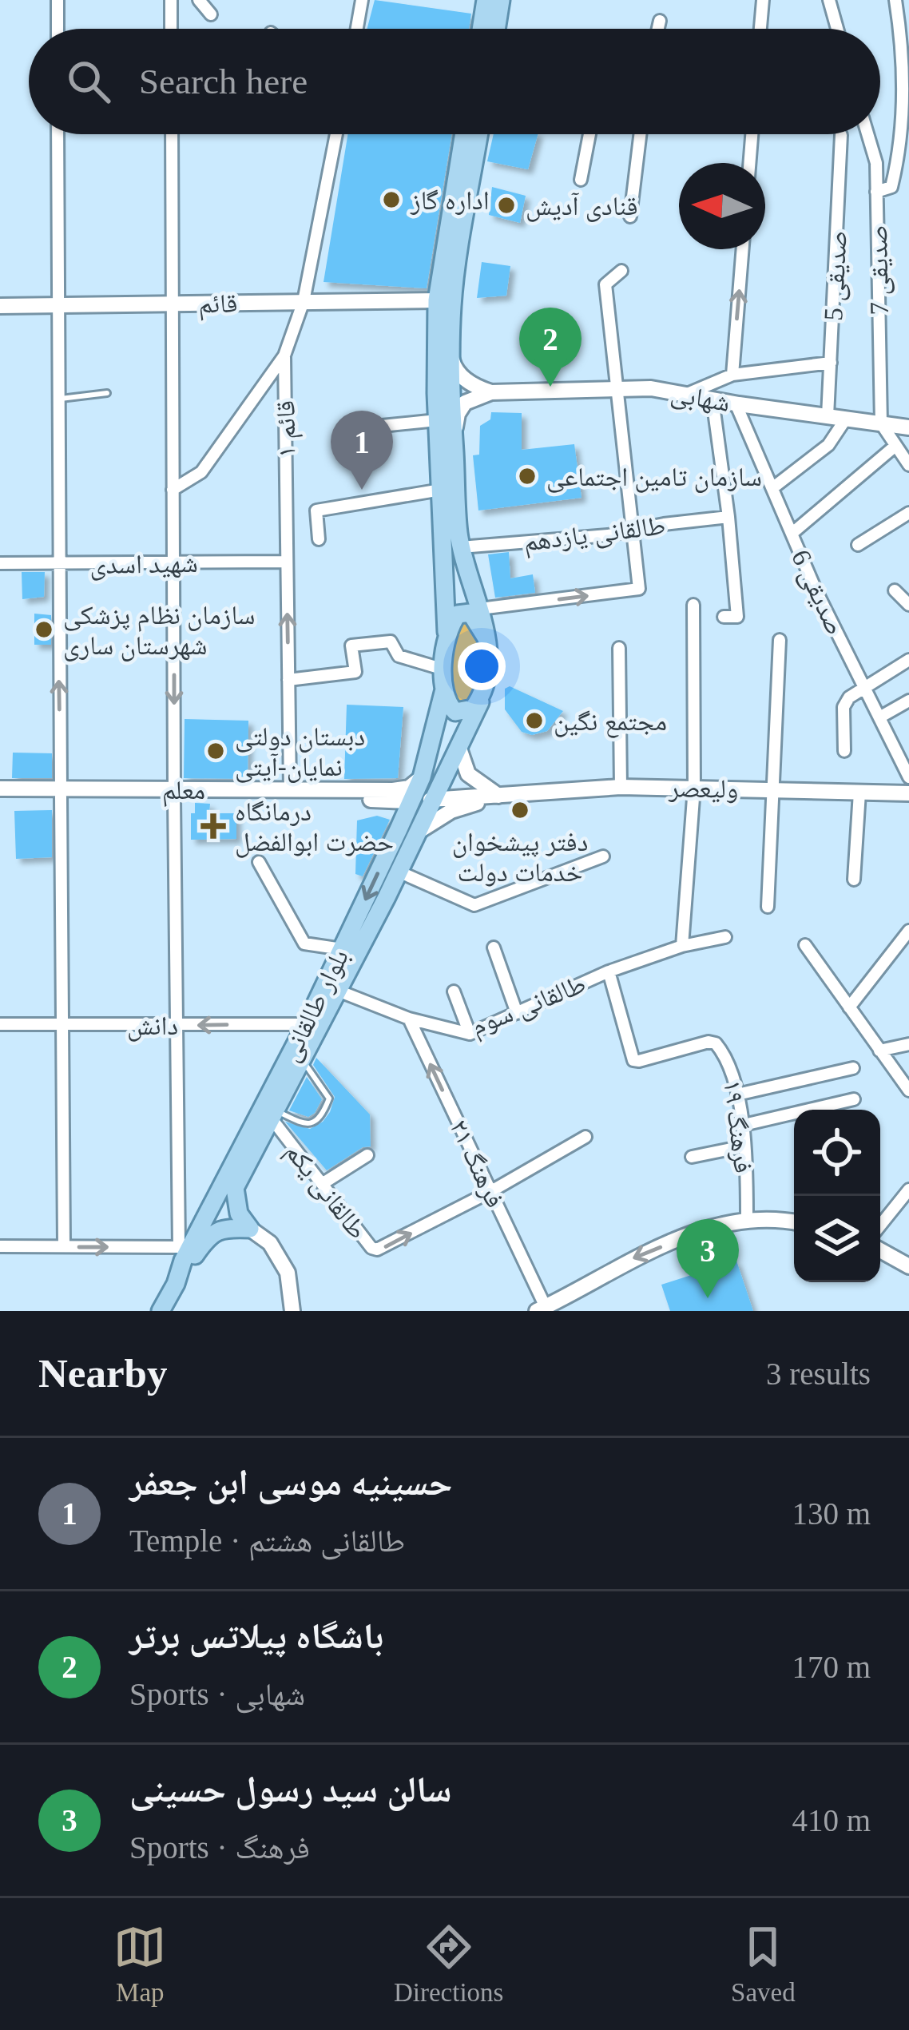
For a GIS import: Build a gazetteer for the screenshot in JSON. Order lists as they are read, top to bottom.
{
  "streets": {
    "main road": [
      "قائم",
      "شهابی",
      "ولیعصر",
      "معلم",
      "بلوار طالقانی"
    ],
    "street": [
      "صدیقی 7",
      "صدیقی 5",
      "قائم ١",
      "طالقانی یازدهم",
      "شهید اسدی",
      "صدیقی 6",
      "طالقانی سوم",
      "دانش",
      "فرهنگ ۱۹",
      "فرهنگ ۲۱",
      "طالقانی یکم"
    ]
  },
  "crossings": [
    ["صدیقی 7", "شهابی"],
    ["صدیقی 5", "شهابی"],
    ["قائم", "قائم ١"],
    ["شهابی", "صدیقی 6"],
    ["قائم ١", "شهید اسدی"],
    ["قائم ١", "معلم"],
    ["ولیعصر", "بلوار طالقانی"],
    ["معلم", "بلوار طالقانی"],
    ["طالقانی سوم", "بلوار طالقانی"],
    ["طالقانی سوم", "فرهنگ ۱۹"],
    ["طالقانی سوم", "فرهنگ ۲۱"],
    ["بلوار طالقانی", "دانش"],
    ["بلوار طالقانی", "طالقانی یکم"],
    ["فرهنگ ۲۱", "طالقانی یکم"]
  ],
  "one_way": ["دانش", "فرهنگ ۲۱"],
  "places": {
    "other": [
      "اداره گاز",
      "قنادی آدیش",
      "سازمان تامین اجتماعی",
      "سازمان نظام پزشکی شهرستان ساری",
      "مجتمع نگین",
      "دبستان دولتی نمایان-آیتی",
      "دفتر پیشخوان خدمات دولت"
    ],
    "health": ["درمانگاه حضرت ابوالفضل"]
  },
  "north": "left",
  "page": {
    "search": "Search here",
    "pins": ["2", "1", "3"],
    "heading": ["Nearby", "3 results"],
    "list": [
      {
        "mark": "1",
        "name": "حسینیه موسی ابن جعفر",
        "note": "Temple · طالقانی هشتم",
        "value": "130 m"
      },
      {
        "mark": "2",
        "name": "باشگاه پیلاتس برتر",
        "note": "Sports · شهابی",
        "value": "170 m"
      },
      {
        "mark": "3",
        "name": "سالن سید رسول حسینی",
        "note": "Sports · فرهنگ",
        "value": "410 m"
      }
    ],
    "nav": ["Map", "Directions", "Saved"]
  }
}
